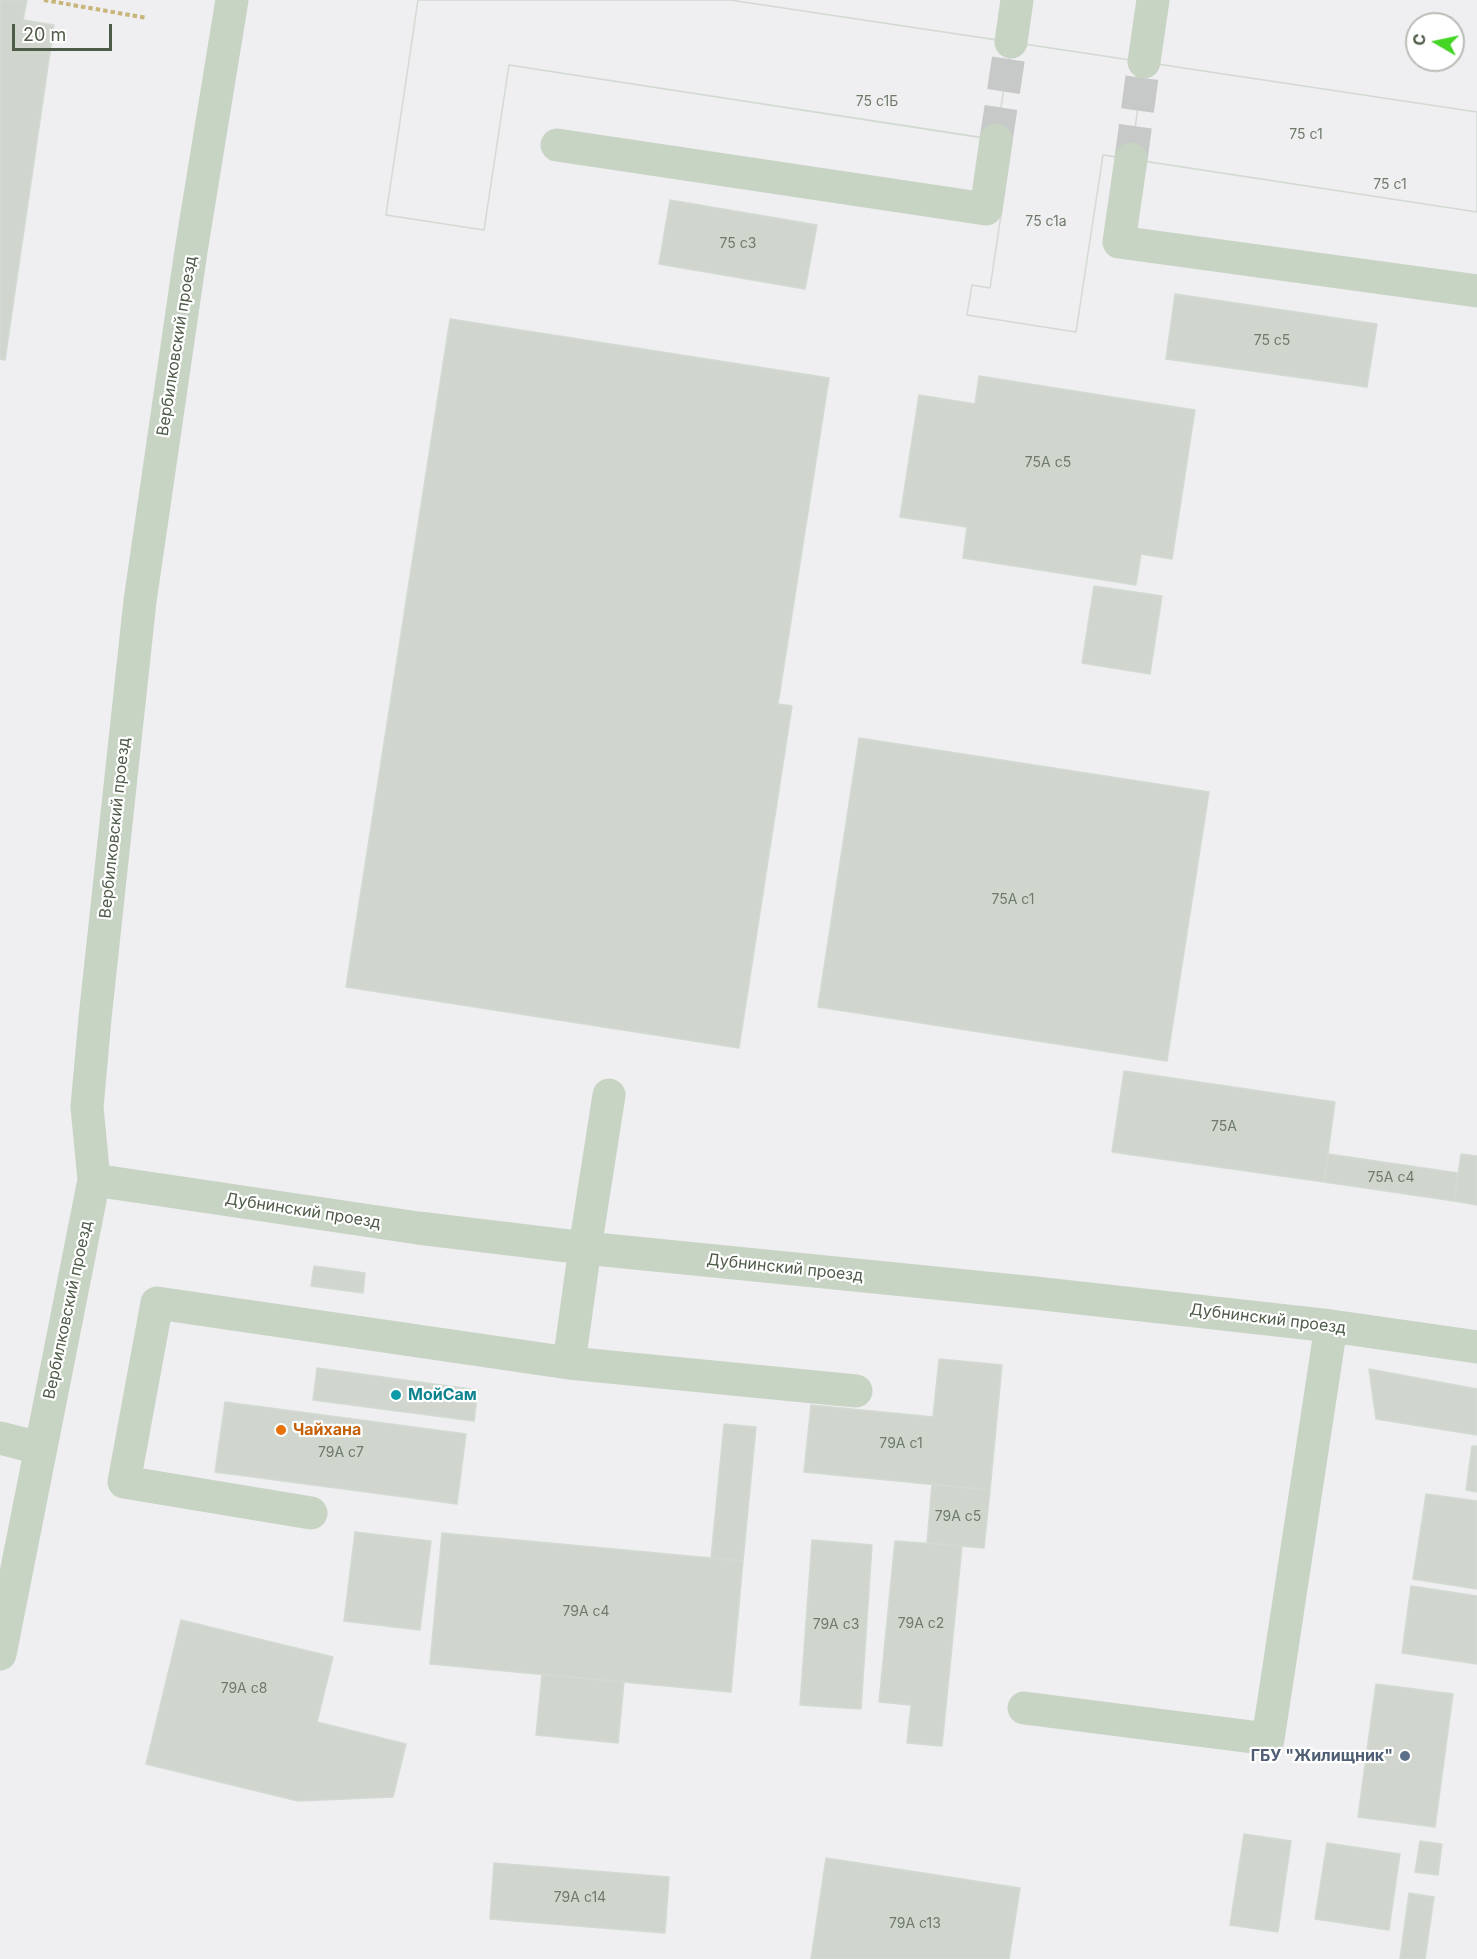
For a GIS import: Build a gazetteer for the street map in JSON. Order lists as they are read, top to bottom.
{
  "streets": {
    "street": ["Вербилковский проезд", "Дубнинский проезд"]
  },
  "crossings": [
    ["Вербилковский проезд", "Дубнинский проезд"]
  ],
  "places": ["МойСам", "Чайхана", "ГБУ \"Жилищник\""],
  "house_numbers": [
    "75 c1Б",
    "75 c1",
    "75 с1",
    "75 c1a",
    "75 c3",
    "75 c5",
    "75А с5",
    "75A c1",
    "75А",
    "75А с4",
    "79А с1",
    "79А с7",
    "79А с5",
    "79А с4",
    "79А с2",
    "79А с3",
    "79А с8",
    "79А с14",
    "79А с13"
  ],
  "scale_bar": "20 m",
  "north": "left"
}
